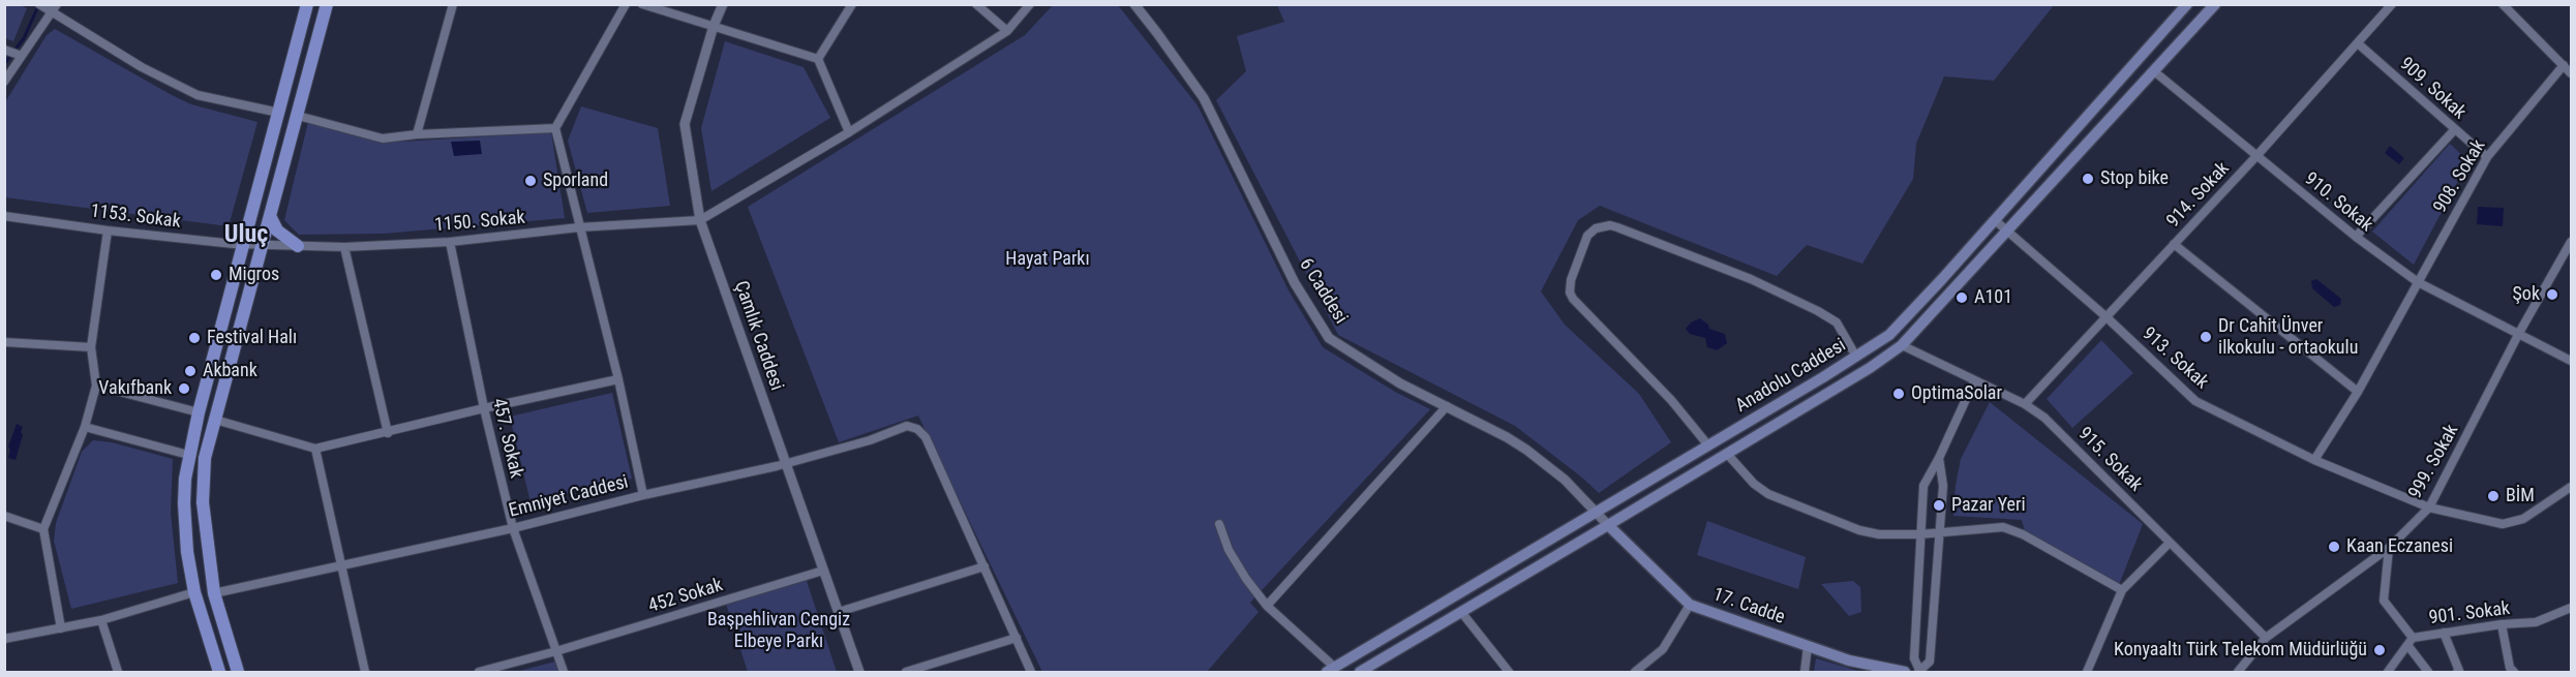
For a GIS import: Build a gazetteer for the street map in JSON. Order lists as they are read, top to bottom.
{
  "streets": {
    "main road": ["Anadolu Caddesi", "17. Cadde"],
    "street": [
      "909. Sokak",
      "908. Sokak",
      "914. Sokak",
      "910. Sokak",
      "1153. Sokak",
      "1150. Sokak",
      "6 Caddesi",
      "Çamlık Caddesi",
      "913. Sokak",
      "457. Sokak",
      "915. Sokak",
      "999. Sokak",
      "Emniyet Caddesi",
      "452 Sokak",
      "901. Sokak"
    ]
  },
  "crossings": [
    ["909. Sokak", "908. Sokak"],
    ["909. Sokak", "914. Sokak"],
    ["908. Sokak", "910. Sokak"],
    ["908. Sokak", "913. Sokak"],
    ["914. Sokak", "910. Sokak"],
    ["914. Sokak", "913. Sokak"],
    ["914. Sokak", "915. Sokak"],
    ["910. Sokak", "Anadolu Caddesi"],
    ["910. Sokak", "999. Sokak"],
    ["1153. Sokak", "1150. Sokak"],
    ["1150. Sokak", "Çamlık Caddesi"],
    ["1150. Sokak", "457. Sokak"],
    ["6 Caddesi", "Anadolu Caddesi"],
    ["6 Caddesi", "17. Cadde"],
    ["Çamlık Caddesi", "Emniyet Caddesi"],
    ["Çamlık Caddesi", "452 Sokak"],
    ["913. Sokak", "Anadolu Caddesi"],
    ["913. Sokak", "999. Sokak"],
    ["Anadolu Caddesi", "915. Sokak"],
    ["Anadolu Caddesi", "17. Cadde"],
    ["457. Sokak", "Emniyet Caddesi"],
    ["457. Sokak", "452 Sokak"],
    ["915. Sokak", "999. Sokak"]
  ],
  "districts": ["Uluç"],
  "parks": ["Hayat Parkı", "Başpehlivan Cengiz Elbeye Parkı"],
  "places": [
    "Stop bike",
    "Sporland",
    "Migros",
    "Şok",
    "A101",
    "Dr Cahit Ünver ilkokulu - ortaokulu",
    "Festival Halı",
    "Akbank",
    "Vakıfbank",
    "OptimaSolar",
    "BİM",
    "Pazar Yeri",
    "Kaan Eczanesi",
    "Konyaaltı Türk Telekom Müdürlüğü"
  ]
}
